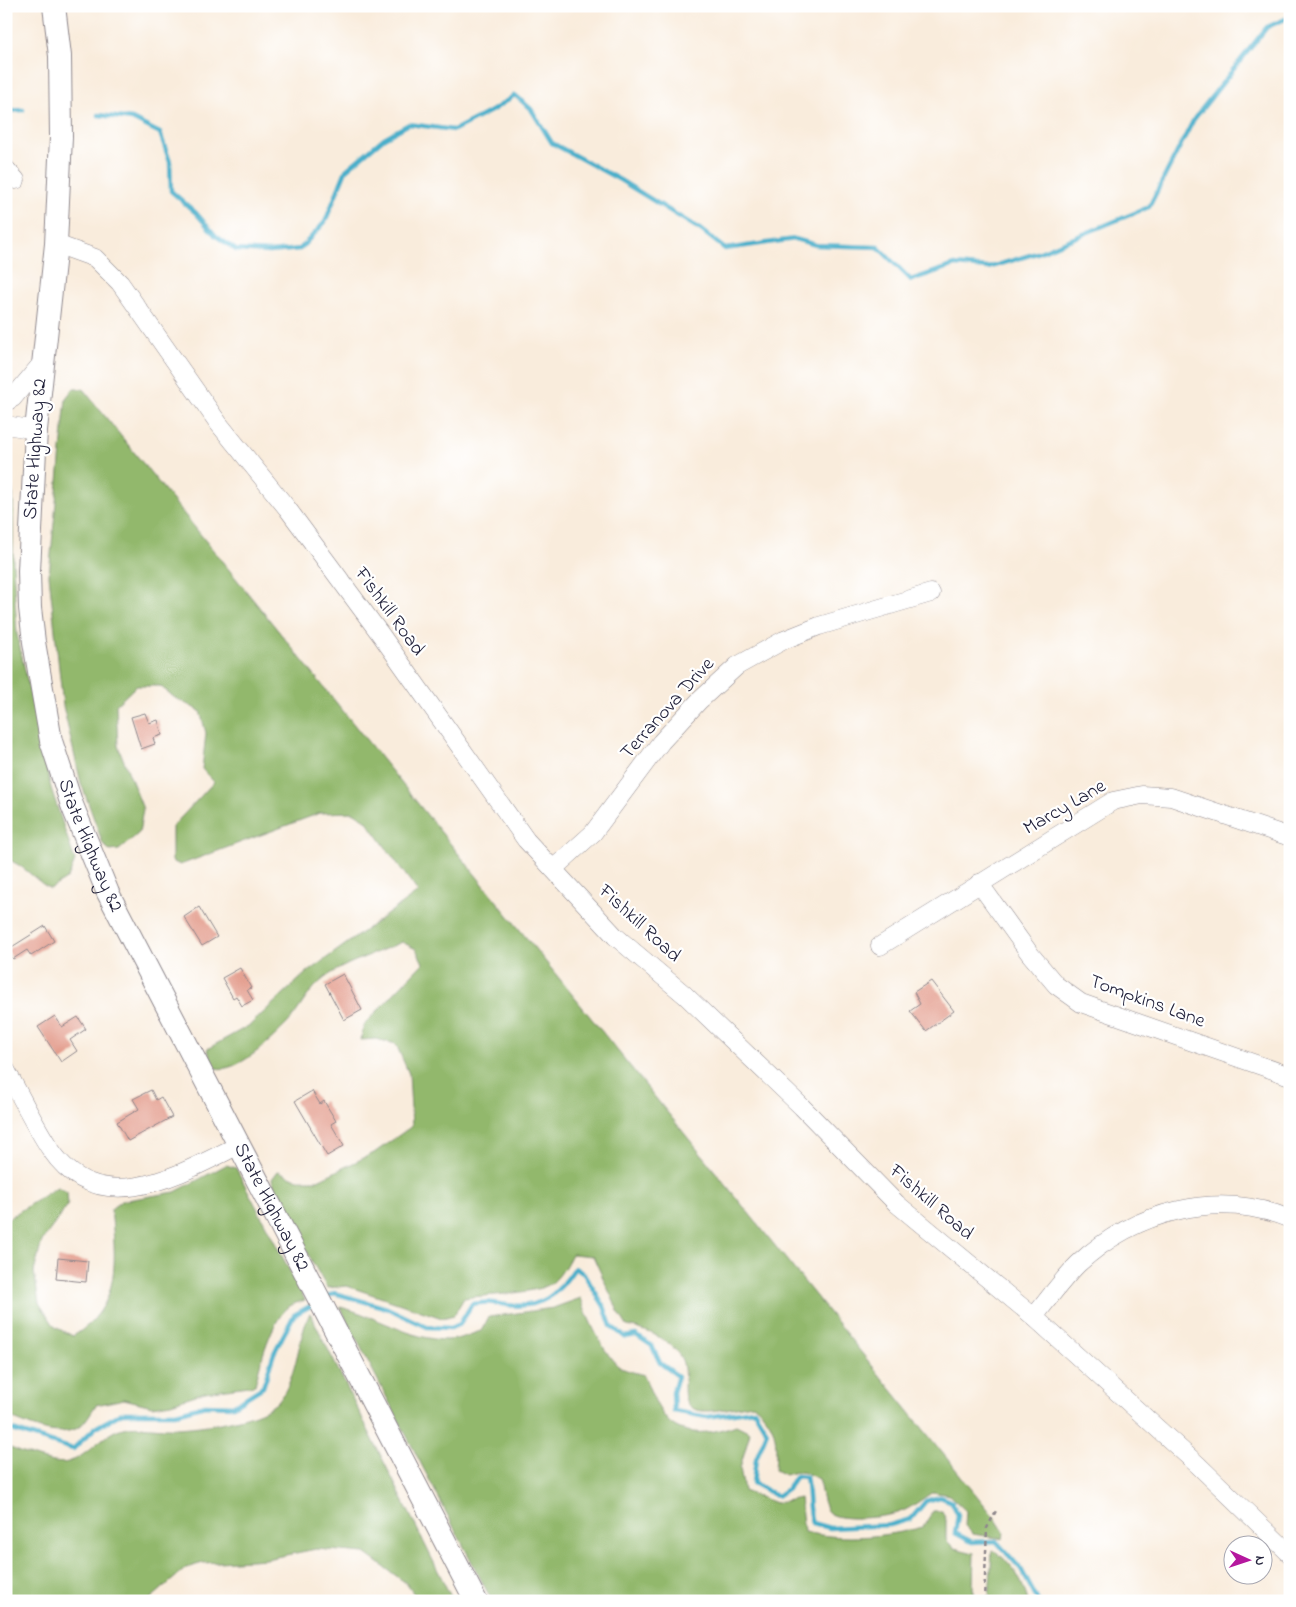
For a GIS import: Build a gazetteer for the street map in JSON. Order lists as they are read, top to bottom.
{
  "streets": {
    "main road": ["State Highway 82"],
    "street": [
      "Fishkill Road",
      "Terranova Drive",
      "Marcy Lane",
      "Tompkins Lane"
    ]
  },
  "crossings": [
    ["State Highway 82", "Fishkill Road"],
    ["Fishkill Road", "Terranova Drive"],
    ["Marcy Lane", "Tompkins Lane"]
  ],
  "north": "right"
}
